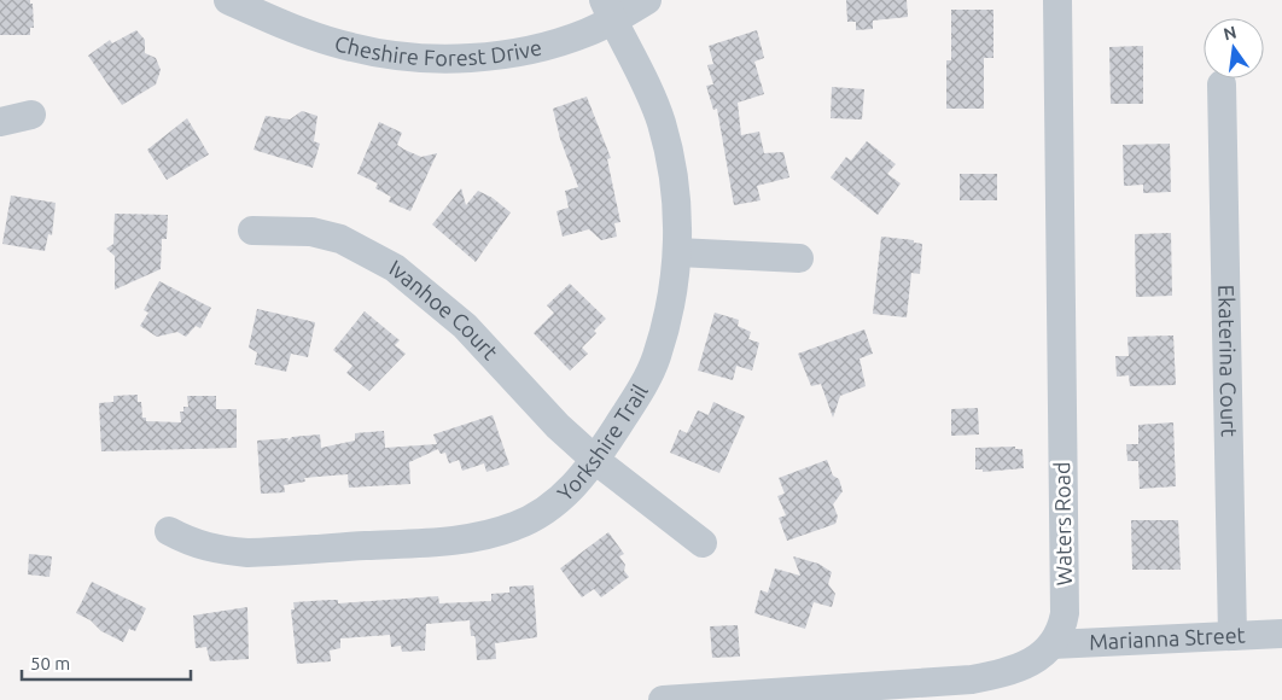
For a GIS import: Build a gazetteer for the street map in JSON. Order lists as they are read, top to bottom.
{
  "streets": {
    "street": [
      "Cheshire Forest Drive",
      "Ivanhoe Court",
      "Ekaterina Court",
      "Yorkshire Trail",
      "Waters Road",
      "Marianna Street"
    ]
  },
  "crossings": [
    ["Cheshire Forest Drive", "Yorkshire Trail"],
    ["Ivanhoe Court", "Yorkshire Trail"],
    ["Ekaterina Court", "Marianna Street"],
    ["Waters Road", "Marianna Street"]
  ],
  "scale_bar": "50 m",
  "north": "top"
}
